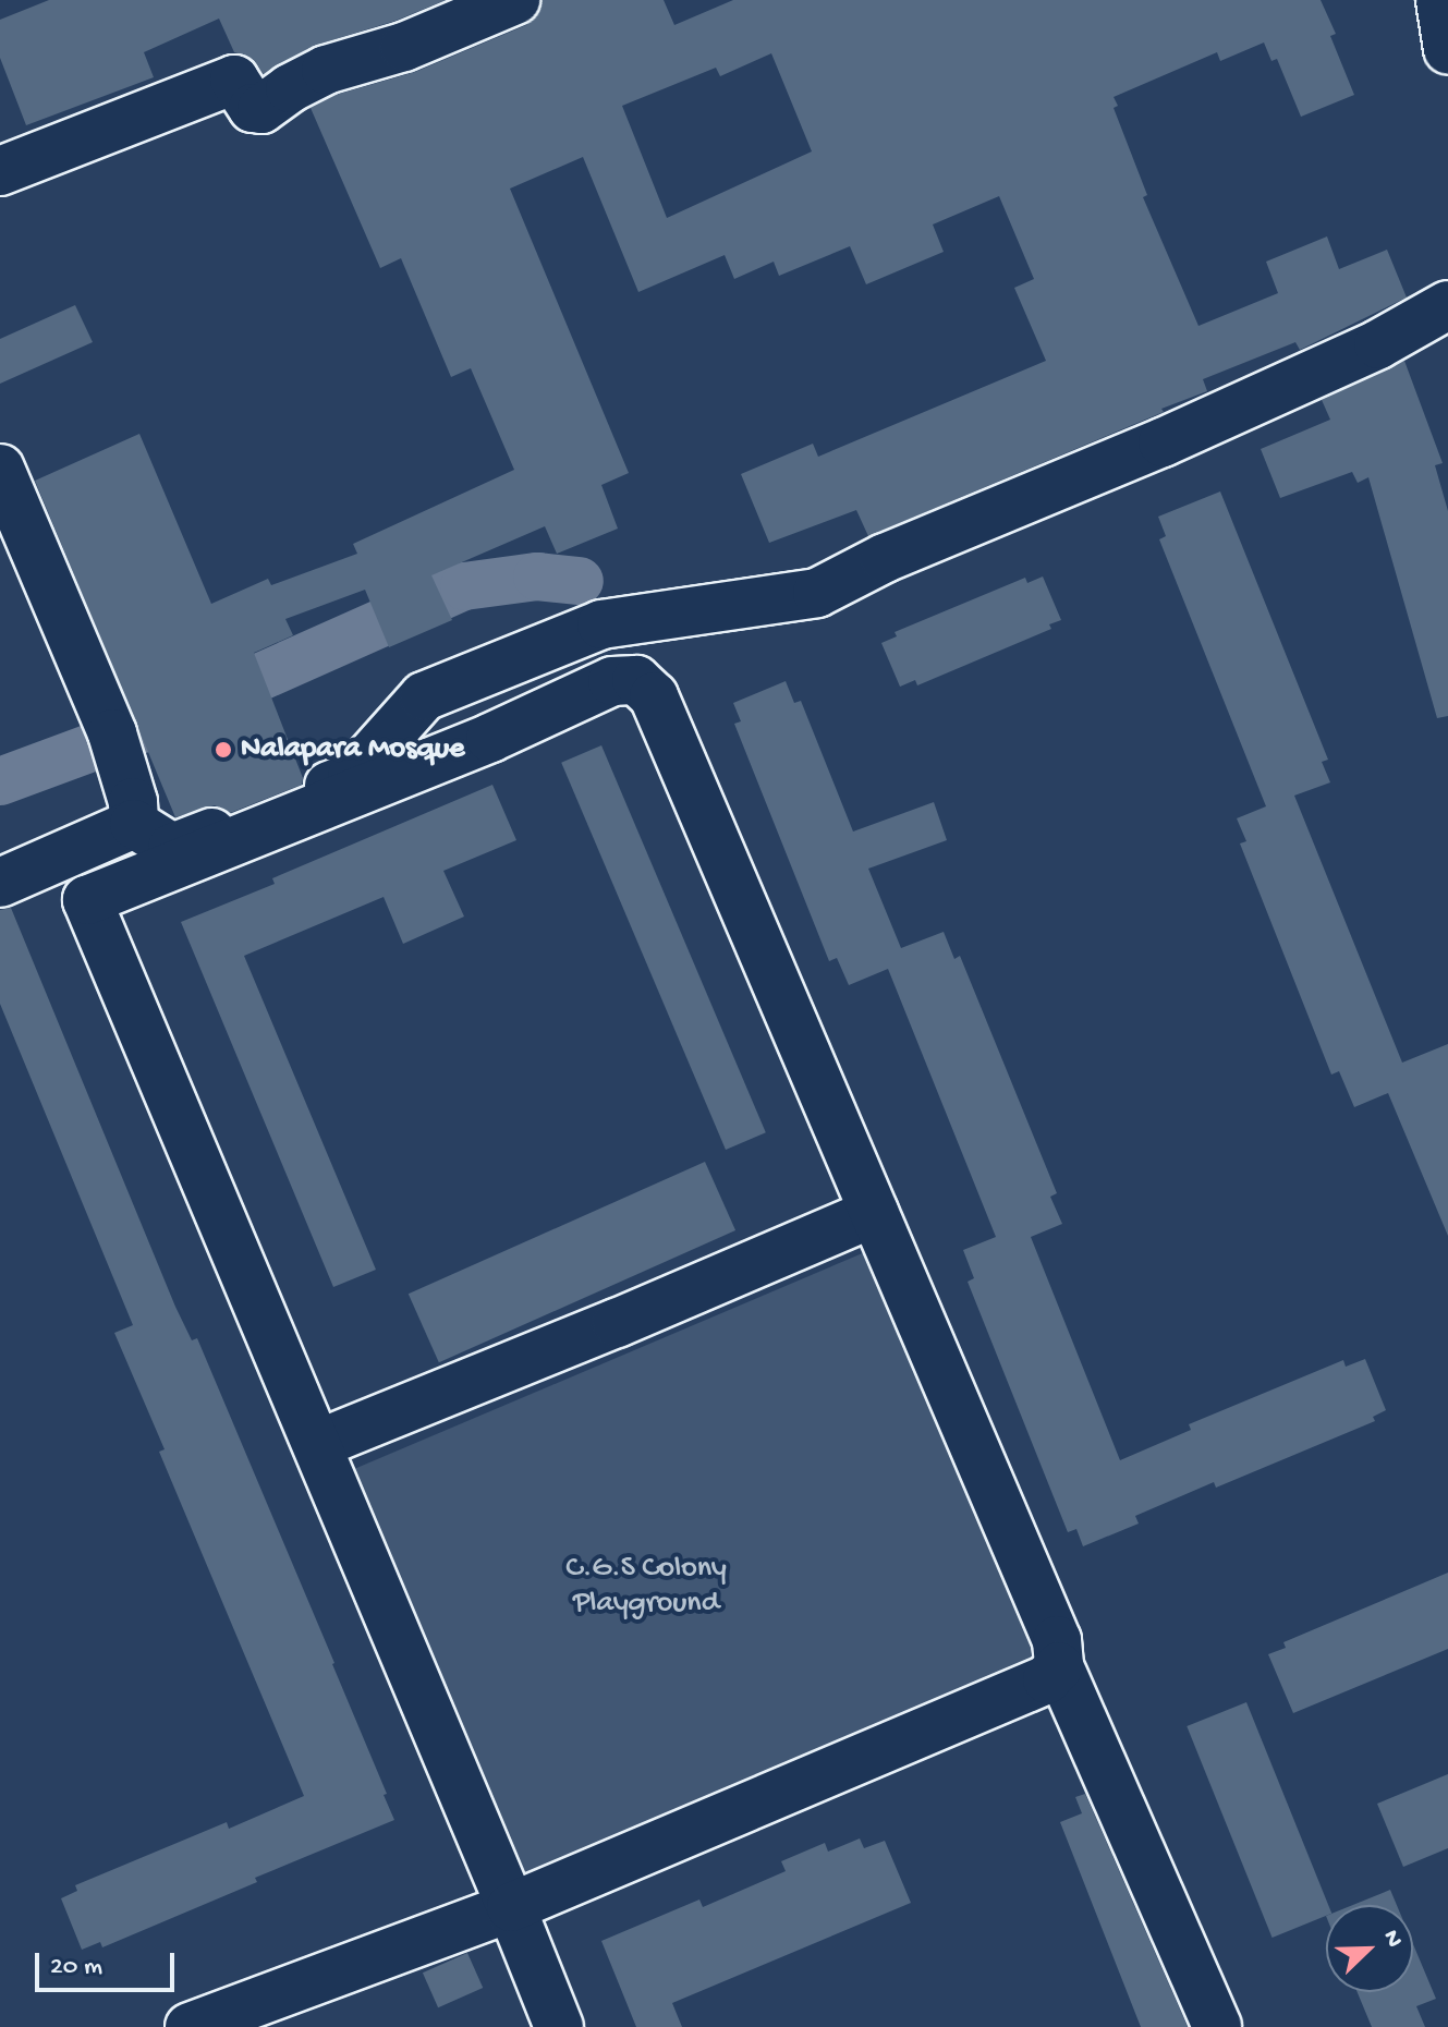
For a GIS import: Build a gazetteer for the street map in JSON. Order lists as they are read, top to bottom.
{
  "parks": ["C.G.S Colony Playground"],
  "places": ["Nalapara Mosque"],
  "scale_bar": "20 m",
  "north": "top right"
}
